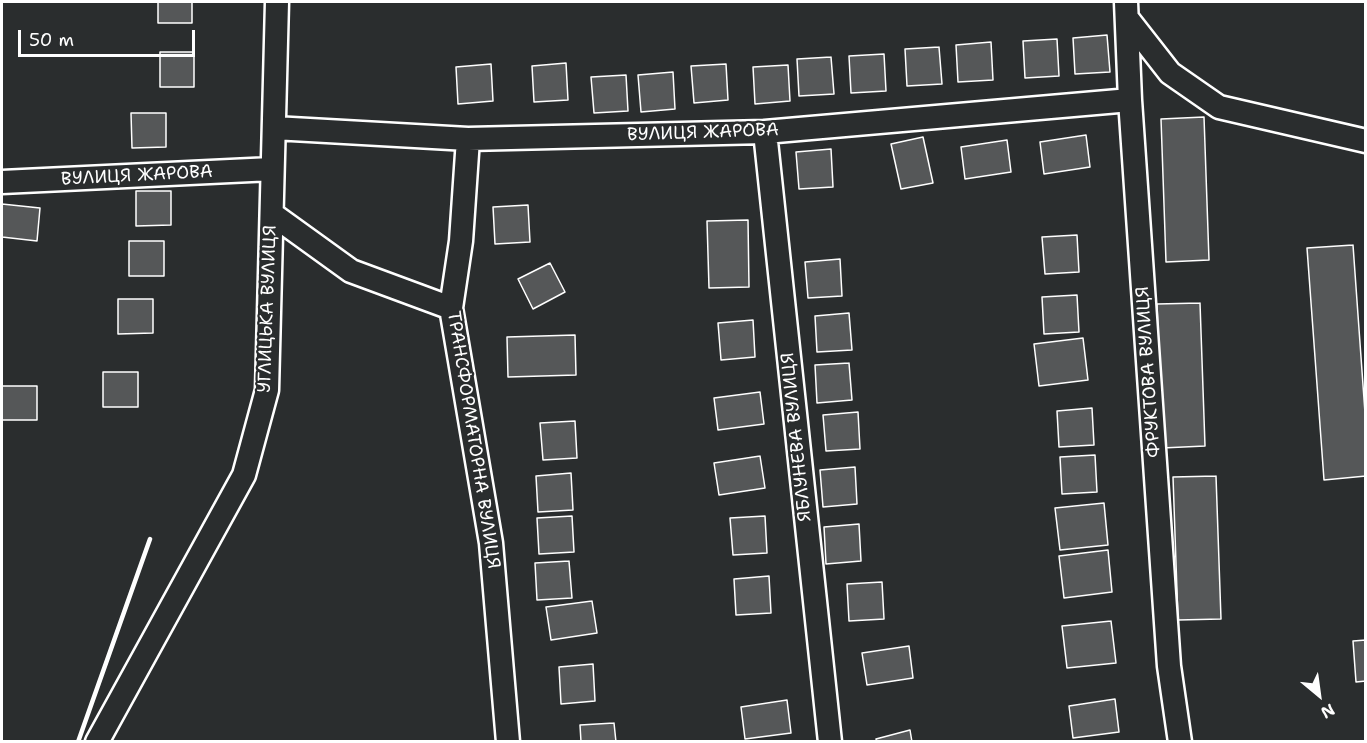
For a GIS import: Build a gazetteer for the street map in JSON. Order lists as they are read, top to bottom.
{
  "streets": {
    "street": [
      "ВУЛИЦЯ ЖАРОВА",
      "УГЛИЦЬКА ВУЛИЦЯ",
      "ФРУКТОВА ВУЛИЦЯ",
      "ЯБЛУНЕВА ВУЛИЦЯ",
      "ТРАНСФОРМАТОРНА ВУЛИЦЯ"
    ]
  },
  "crossings": [
    ["ВУЛИЦЯ ЖАРОВА", "УГЛИЦЬКА ВУЛИЦЯ"],
    ["ВУЛИЦЯ ЖАРОВА", "ФРУКТОВА ВУЛИЦЯ"],
    ["ВУЛИЦЯ ЖАРОВА", "ЯБЛУНЕВА ВУЛИЦЯ"],
    ["ВУЛИЦЯ ЖАРОВА", "ТРАНСФОРМАТОРНА ВУЛИЦЯ"]
  ],
  "scale_bar": "50 m",
  "north": "bottom right"
}
